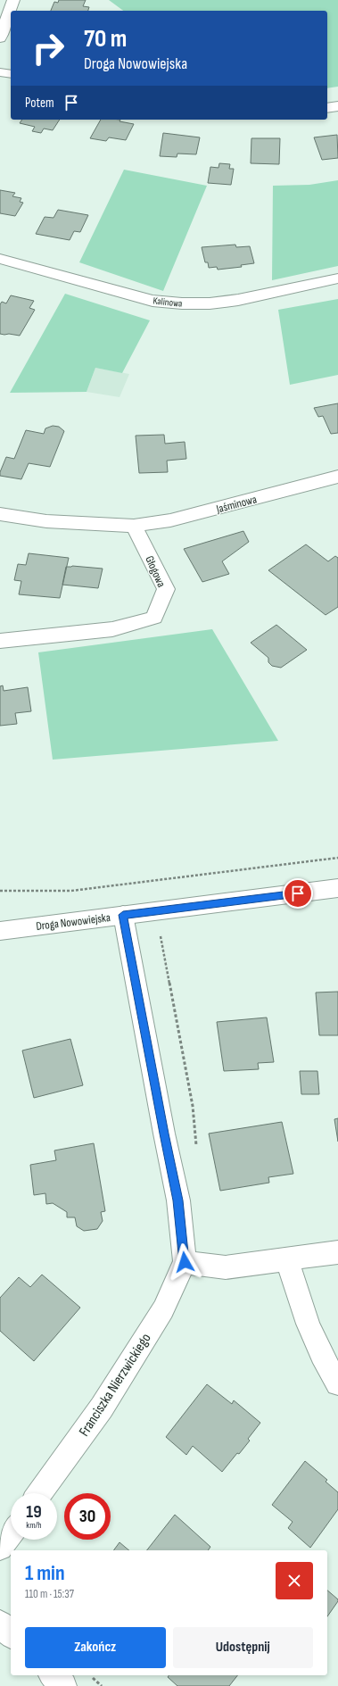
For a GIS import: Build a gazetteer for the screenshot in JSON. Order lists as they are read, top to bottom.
{
  "streets": {
    "street": [
      "Kalinowa",
      "Jaśminowa",
      "Głogowa",
      "Droga Nowowiejska",
      "Franciszka Nierzwickiego"
    ]
  },
  "crossings": [
    ["Jaśminowa", "Głogowa"]
  ],
  "page": {
    "turn": ["70 m", "Droga Nowowiejska"],
    "then": "Potem",
    "speed": "19 km/h",
    "limit": "30",
    "heading": ["1 min", "110 m · 15:37"],
    "buttons": ["Zakończ", "Udostępnij"]
  }
}
